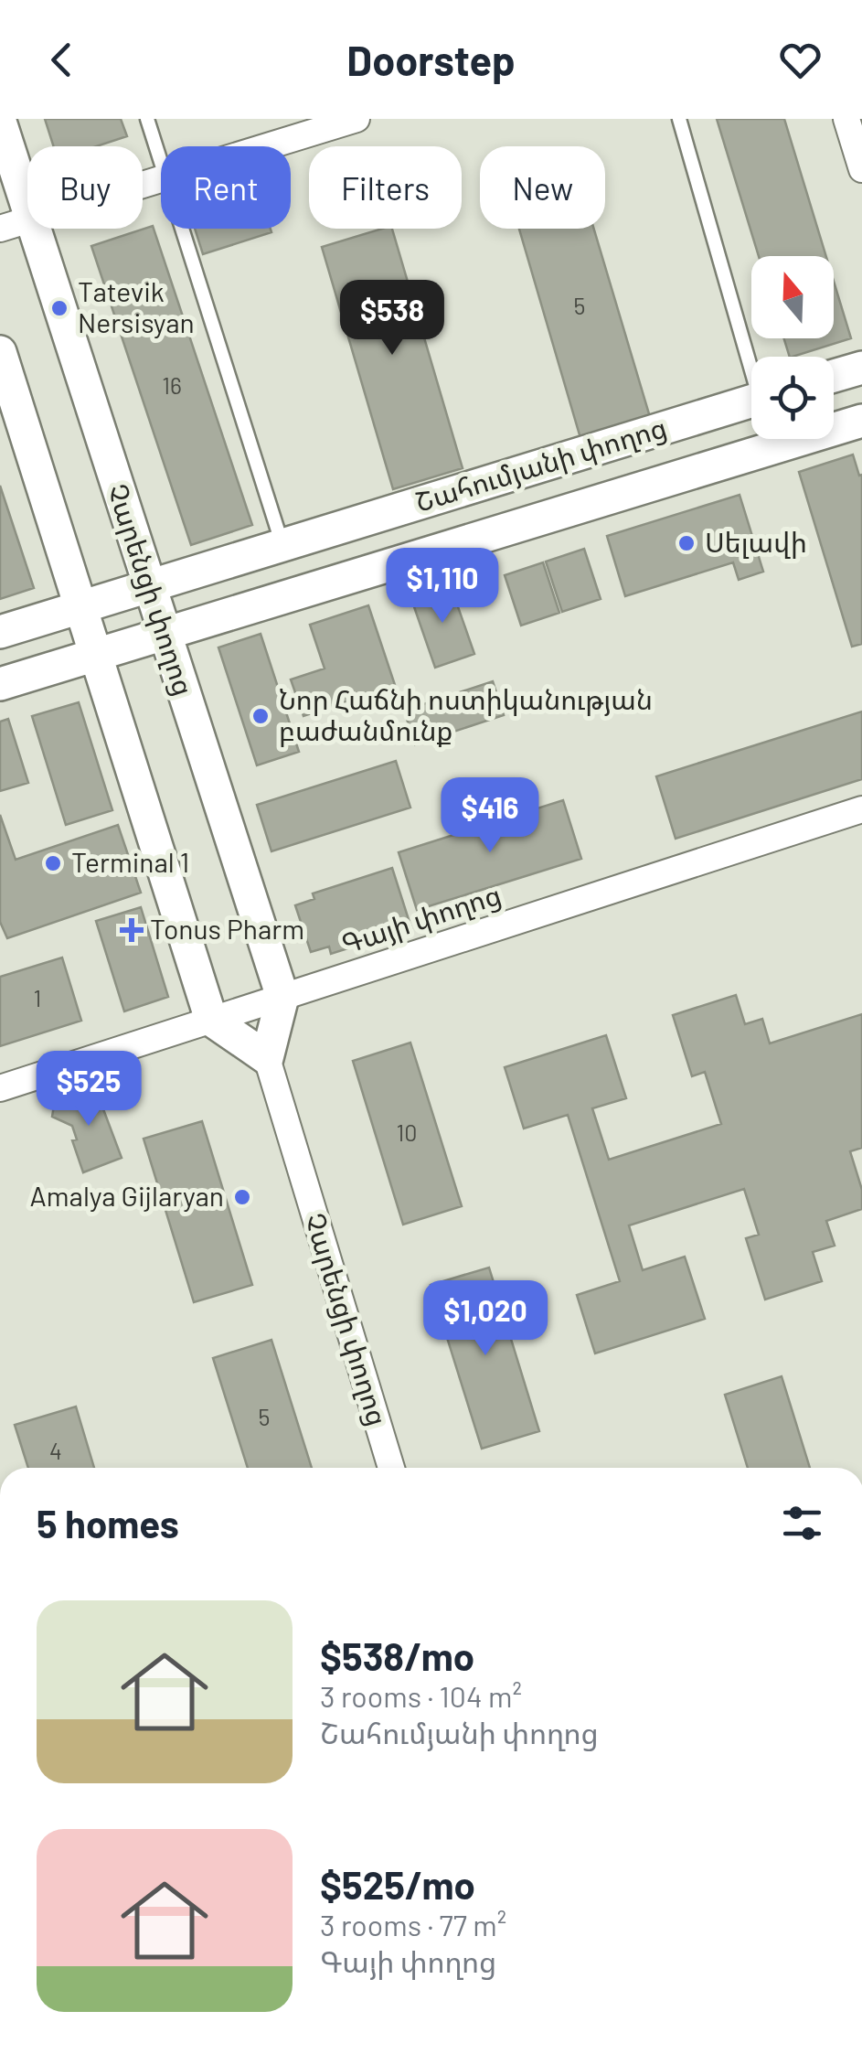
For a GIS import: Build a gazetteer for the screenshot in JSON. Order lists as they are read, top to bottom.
{
  "streets": {
    "street": ["Շահումյանի փողոց", "Չարենցի փողոց", "Գայի փողոց"]
  },
  "crossings": [
    ["Շահումյանի փողոց", "Չարենցի փողոց"],
    ["Չարենցի փողոց", "Գայի փողոց"]
  ],
  "places": {
    "other": [
      "Tatevik Nersisyan",
      "Սելավի",
      "Նոր Հաճնի ոստիկանության բաժանմունք",
      "Terminal 1",
      "Amalya Gijlaryan"
    ],
    "health": ["Tonus Pharm"]
  },
  "house_numbers": [
    "5",
    "16",
    "1",
    "10",
    "5",
    "4"
  ],
  "north": "top",
  "page": {
    "header": "Doorstep",
    "chip": [
      "Buy",
      "Rent",
      "Filters",
      "New"
    ],
    "price": [
      "$538",
      "$1,110",
      "$416",
      "$525",
      "$1,020"
    ],
    "heading": "5 homes",
    "list": [
      {
        "name": "$538/mo",
        "note": "3 rooms · 104 m² · Շահումյանի փողոց"
      },
      {
        "name": "$525/mo",
        "note": "3 rooms · 77 m² · Գայի փողոց"
      }
    ]
  }
}
